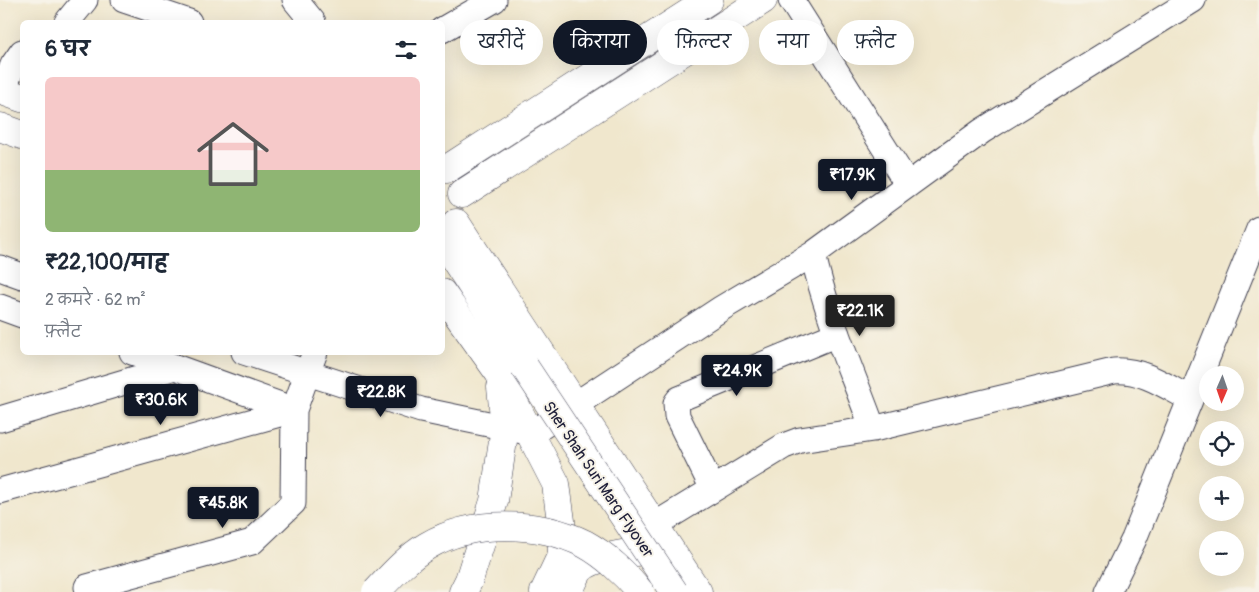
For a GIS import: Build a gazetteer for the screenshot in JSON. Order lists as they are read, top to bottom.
{
  "streets": {
    "main road": ["Sher Shah Suri Marg Flyover"]
  },
  "north": "bottom",
  "page": {
    "chip": [
      "खरीदें",
      "किराया",
      "फ़िल्टर",
      "नया",
      "फ़्लैट"
    ],
    "heading": "6 घर",
    "list": [
      {
        "name": "₹22,100/माह",
        "note": "2 कमरे · 62 m² · फ़्लैट"
      }
    ],
    "price": [
      "₹17.9K",
      "₹22.1K",
      "₹24.9K",
      "₹22.8K",
      "₹30.6K",
      "₹45.8K"
    ],
    "map_buttons": ["+", "−"]
  }
}
